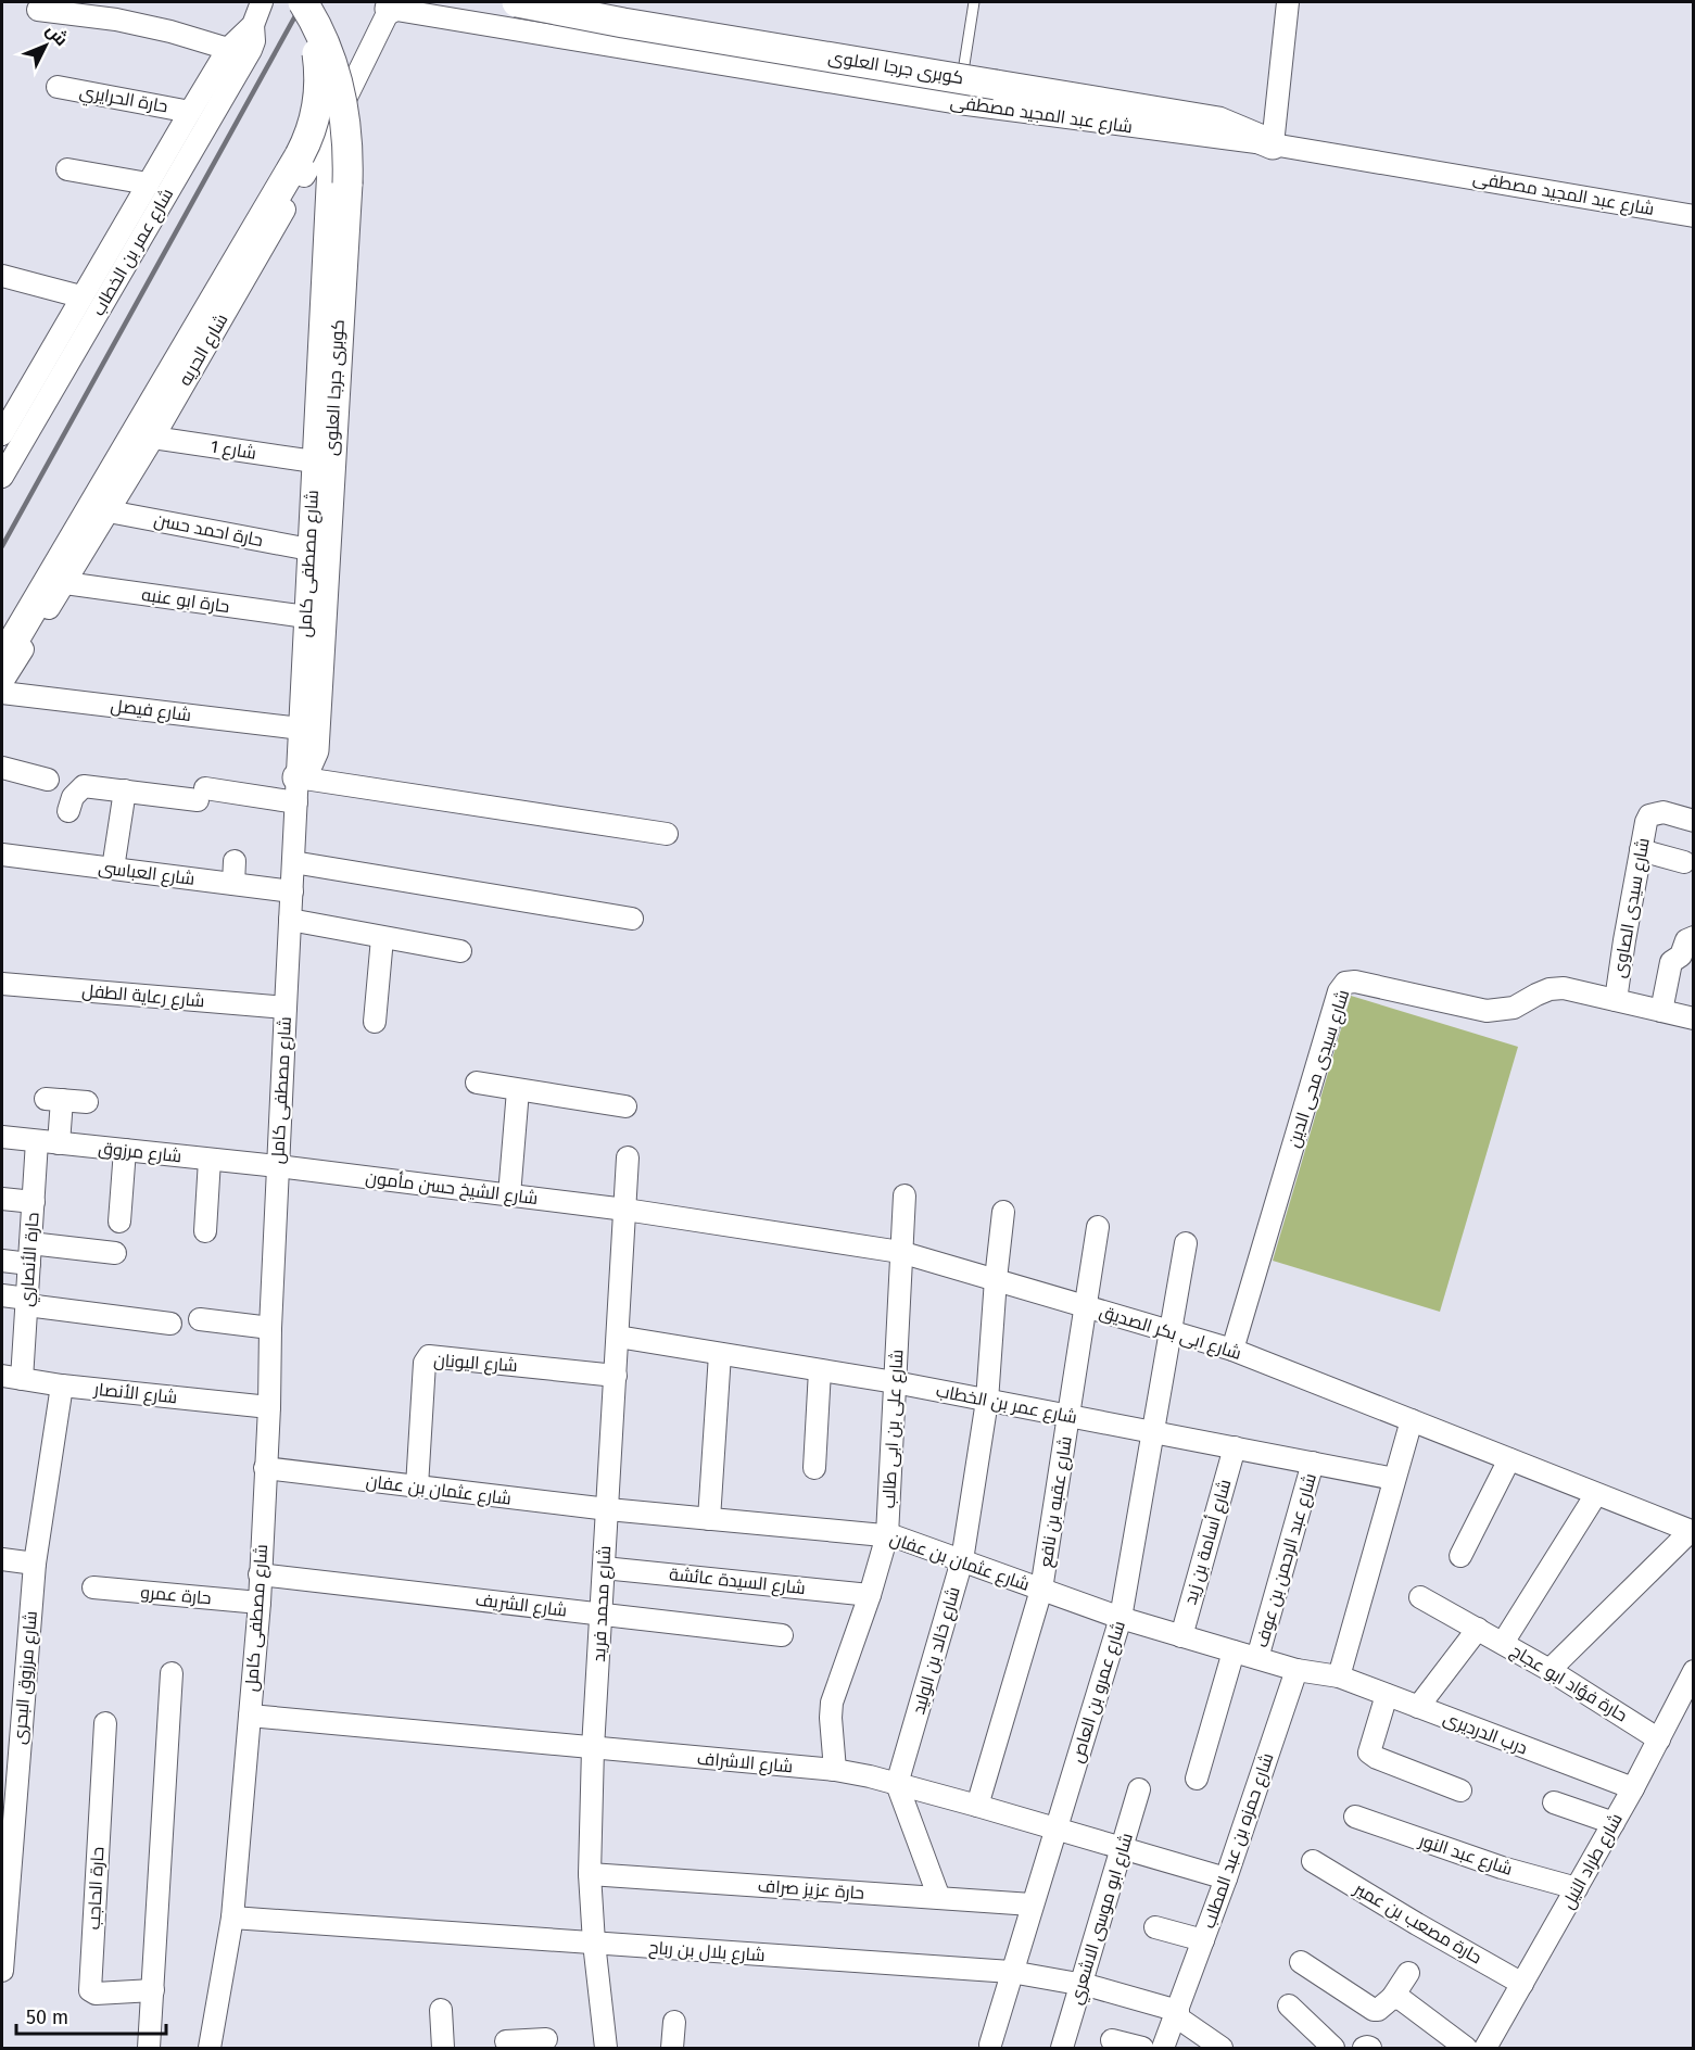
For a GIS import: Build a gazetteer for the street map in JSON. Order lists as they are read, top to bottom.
{
  "streets": {
    "street": [
      "كوبرى جرجا العلوى",
      "حارة الحرايري",
      "شارع عبد المجيد مصطفى",
      "شارع عمر بن الخطاب",
      "شارع الحريه",
      "شارع 1",
      "حارة احمد حسن",
      "شارع مصطفى كامل",
      "حارة ابو عنبه",
      "شارع فيصل",
      "شارع العباسى",
      "شارع سيدى الصاوى",
      "شارع رعاية الطفل",
      "شارع سيدى محى الدين",
      "شارع مرزوق",
      "شارع الشيخ حسن مأمون",
      "حارة الأنصاري",
      "شارع ابى بكر الصديق",
      "شارع اليونان",
      "شارع الأنصار",
      "شارع على بن ابى طالب",
      "شارع عثمان بن عفان",
      "شارع عقبه بن نافع",
      "شارع أسامة بن زيد",
      "شارع عبد الرحمن بن عوف",
      "شارع السيدة عائشة",
      "حارة عمرو",
      "شارع محمد فريد",
      "شارع الشريف",
      "شارع خالد بن الوليد",
      "شارع مرزوق البحرى",
      "حارة فؤاد ابو عجاج",
      "شارع عمرو بن العاص",
      "درب الدرديرى",
      "شارع الاشراف",
      "شارع حمزه بن عبد المطلب",
      "شارع عبد النور",
      "شارع طراد النيل",
      "حارة الحاجب",
      "حارة عزيز صراف",
      "شارع ابو موسى الاشعري",
      "حارة مصعب بن عمير",
      "شارع بلال بن رباح"
    ]
  },
  "crossings": [
    ["كوبرى جرجا العلوى", "شارع عبد المجيد مصطفى"],
    ["كوبرى جرجا العلوى", "شارع مصطفى كامل"],
    ["حارة الحرايري", "شارع عمر بن الخطاب"],
    ["شارع عبد المجيد مصطفى", "شارع الحريه"],
    ["شارع عمر بن الخطاب", "شارع على بن ابى طالب"],
    ["شارع عمر بن الخطاب", "شارع عقبه بن نافع"],
    ["شارع عمر بن الخطاب", "شارع أسامة بن زيد"],
    ["شارع عمر بن الخطاب", "شارع عبد الرحمن بن عوف"],
    ["شارع عمر بن الخطاب", "شارع محمد فريد"],
    ["شارع عمر بن الخطاب", "شارع خالد بن الوليد"],
    ["شارع عمر بن الخطاب", "شارع عمرو بن العاص"],
    ["شارع الحريه", "شارع 1"],
    ["شارع الحريه", "حارة احمد حسن"],
    ["شارع الحريه", "شارع مصطفى كامل"],
    ["شارع الحريه", "حارة ابو عنبه"],
    ["شارع 1", "شارع مصطفى كامل"],
    ["حارة احمد حسن", "شارع مصطفى كامل"],
    ["شارع مصطفى كامل", "حارة ابو عنبه"],
    ["شارع مصطفى كامل", "شارع فيصل"],
    ["شارع مصطفى كامل", "شارع العباسى"],
    ["شارع مصطفى كامل", "شارع رعاية الطفل"],
    ["شارع مصطفى كامل", "شارع مرزوق"],
    ["شارع مصطفى كامل", "شارع الشيخ حسن مأمون"],
    ["شارع مصطفى كامل", "شارع الأنصار"],
    ["شارع مصطفى كامل", "شارع عثمان بن عفان"],
    ["شارع مصطفى كامل", "حارة عمرو"],
    ["شارع مصطفى كامل", "شارع الشريف"],
    ["شارع مصطفى كامل", "شارع الاشراف"],
    ["شارع مصطفى كامل", "شارع بلال بن رباح"],
    ["شارع سيدى الصاوى", "شارع سيدى محى الدين"],
    ["شارع سيدى محى الدين", "شارع ابى بكر الصديق"],
    ["شارع مرزوق", "شارع الشيخ حسن مأمون"],
    ["شارع مرزوق", "حارة الأنصاري"],
    ["شارع الشيخ حسن مأمون", "شارع ابى بكر الصديق"],
    ["شارع الشيخ حسن مأمون", "شارع محمد فريد"],
    ["حارة الأنصاري", "شارع الأنصار"],
    ["شارع ابى بكر الصديق", "شارع على بن ابى طالب"],
    ["شارع ابى بكر الصديق", "شارع عقبه بن نافع"],
    ["شارع ابى بكر الصديق", "شارع محمد فريد"],
    ["شارع ابى بكر الصديق", "شارع خالد بن الوليد"],
    ["شارع ابى بكر الصديق", "شارع عمرو بن العاص"],
    ["شارع اليونان", "شارع عثمان بن عفان"],
    ["شارع اليونان", "شارع محمد فريد"],
    ["شارع الأنصار", "شارع مرزوق البحرى"],
    ["شارع على بن ابى طالب", "شارع عثمان بن عفان"],
    ["شارع على بن ابى طالب", "شارع السيدة عائشة"],
    ["شارع على بن ابى طالب", "شارع الاشراف"],
    ["شارع عثمان بن عفان", "شارع عقبه بن نافع"],
    ["شارع عثمان بن عفان", "شارع أسامة بن زيد"],
    ["شارع عثمان بن عفان", "شارع عبد الرحمن بن عوف"],
    ["شارع عثمان بن عفان", "شارع محمد فريد"],
    ["شارع عثمان بن عفان", "شارع خالد بن الوليد"],
    ["شارع عثمان بن عفان", "شارع عمرو بن العاص"],
    ["شارع عثمان بن عفان", "درب الدرديرى"],
    ["شارع عثمان بن عفان", "شارع حمزه بن عبد المطلب"],
    ["شارع عقبه بن نافع", "شارع الاشراف"],
    ["شارع السيدة عائشة", "شارع محمد فريد"],
    ["شارع محمد فريد", "شارع الشريف"],
    ["شارع محمد فريد", "شارع الاشراف"],
    ["شارع محمد فريد", "حارة عزيز صراف"],
    ["شارع محمد فريد", "شارع بلال بن رباح"],
    ["شارع خالد بن الوليد", "شارع الاشراف"],
    ["حارة فؤاد ابو عجاج", "شارع طراد النيل"],
    ["شارع عمرو بن العاص", "شارع الاشراف"],
    ["شارع عمرو بن العاص", "حارة عزيز صراف"],
    ["شارع عمرو بن العاص", "شارع بلال بن رباح"],
    ["درب الدرديرى", "شارع طراد النيل"],
    ["شارع الاشراف", "شارع حمزه بن عبد المطلب"],
    ["شارع الاشراف", "شارع ابو موسى الاشعري"],
    ["شارع حمزه بن عبد المطلب", "شارع بلال بن رباح"],
    ["شارع عبد النور", "شارع طراد النيل"],
    ["شارع طراد النيل", "حارة مصعب بن عمير"],
    ["شارع ابو موسى الاشعري", "شارع بلال بن رباح"]
  ],
  "scale_bar": "50 m",
  "north": "top right"
}
